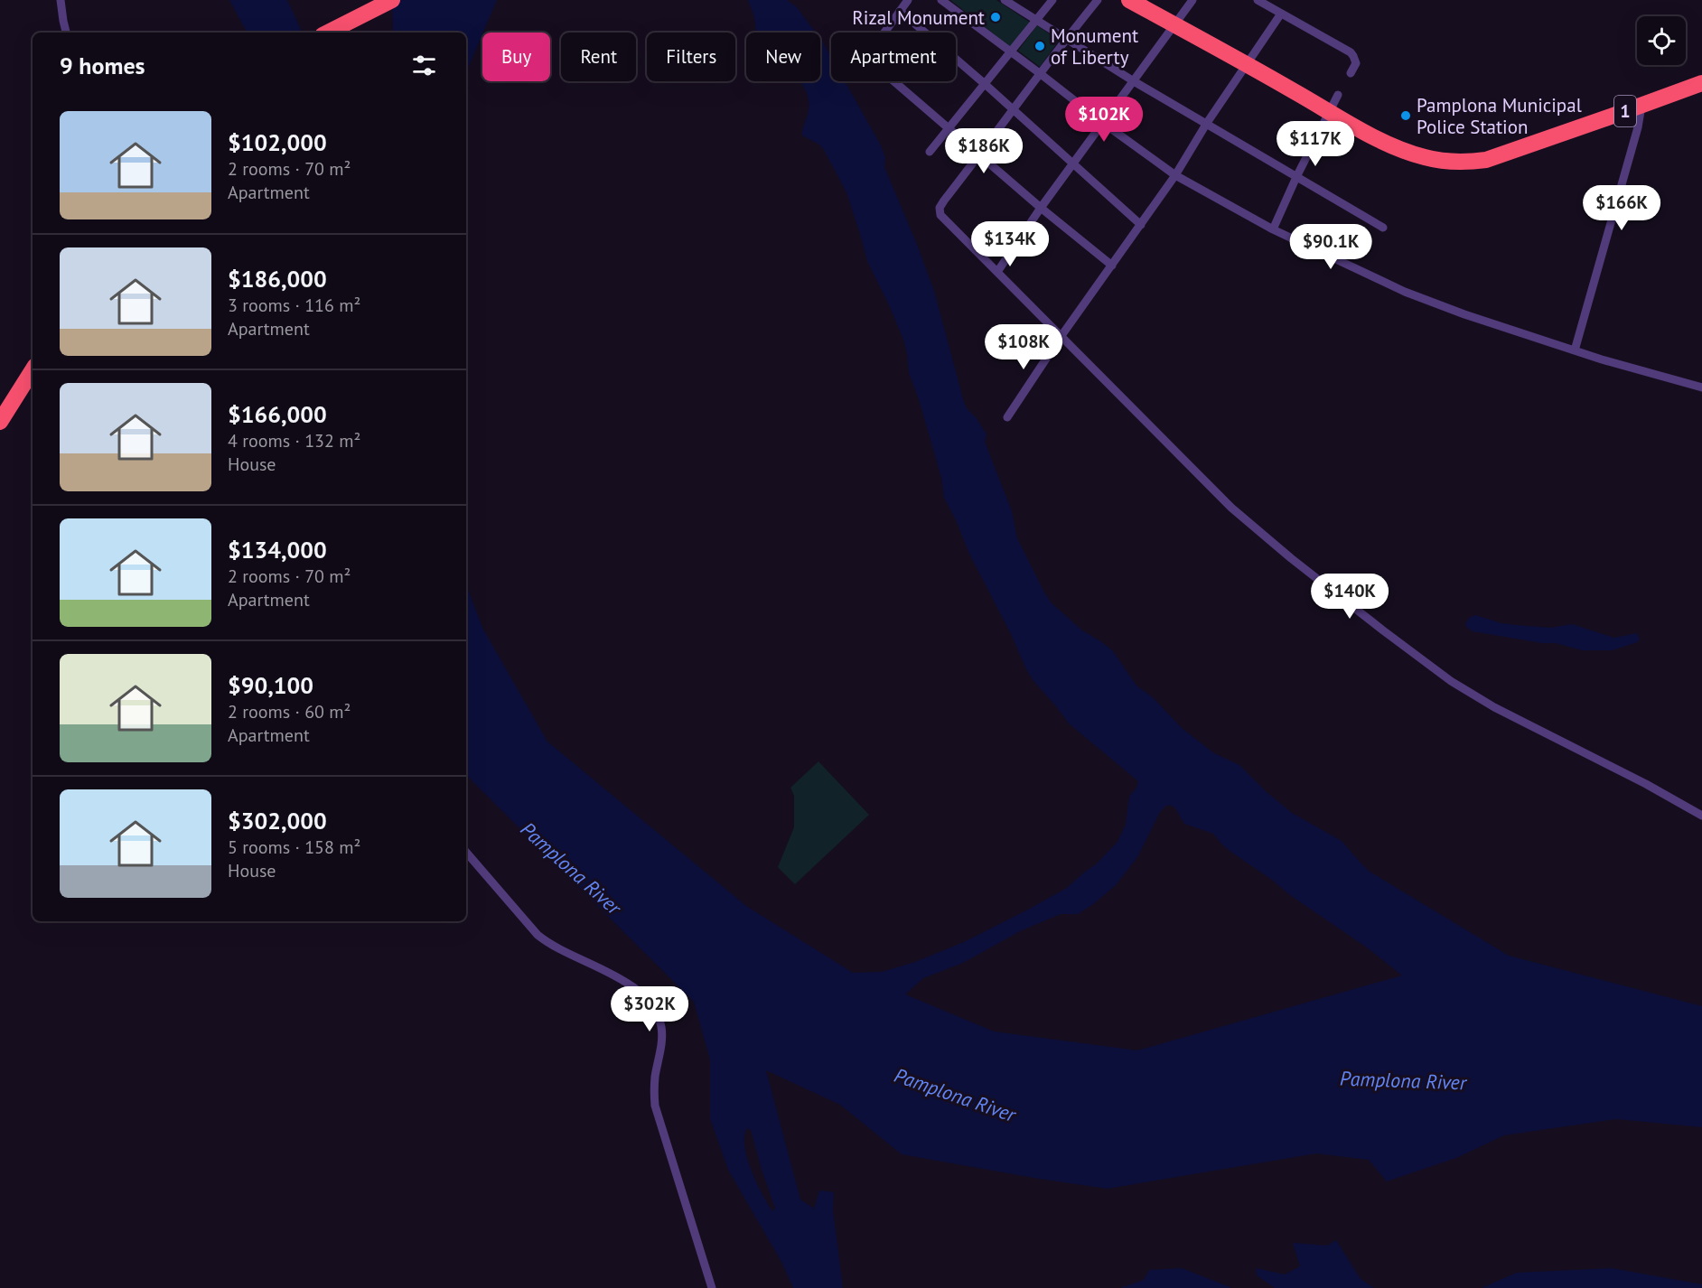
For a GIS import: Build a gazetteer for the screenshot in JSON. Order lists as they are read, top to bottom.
{
  "streets": {
    "highway": ["1"]
  },
  "water": ["Pamplona River"],
  "places": ["Rizal Monument", "Monument of Liberty", "Pamplona Municipal Police Station"],
  "page": {
    "chip": [
      "Buy",
      "Rent",
      "Filters",
      "New",
      "Apartment"
    ],
    "heading": "9 homes",
    "price": [
      "$102K",
      "$117K",
      "$186K",
      "$166K",
      "$134K",
      "$90.1K",
      "$108K",
      "$140K",
      "$302K"
    ],
    "list": [
      {
        "name": "$102,000",
        "note": "2 rooms · 70 m² · Apartment"
      },
      {
        "name": "$186,000",
        "note": "3 rooms · 116 m² · Apartment"
      },
      {
        "name": "$166,000",
        "note": "4 rooms · 132 m² · House"
      },
      {
        "name": "$134,000",
        "note": "2 rooms · 70 m² · Apartment"
      },
      {
        "name": "$90,100",
        "note": "2 rooms · 60 m² · Apartment"
      },
      {
        "name": "$302,000",
        "note": "5 rooms · 158 m² · House"
      }
    ]
  }
}
